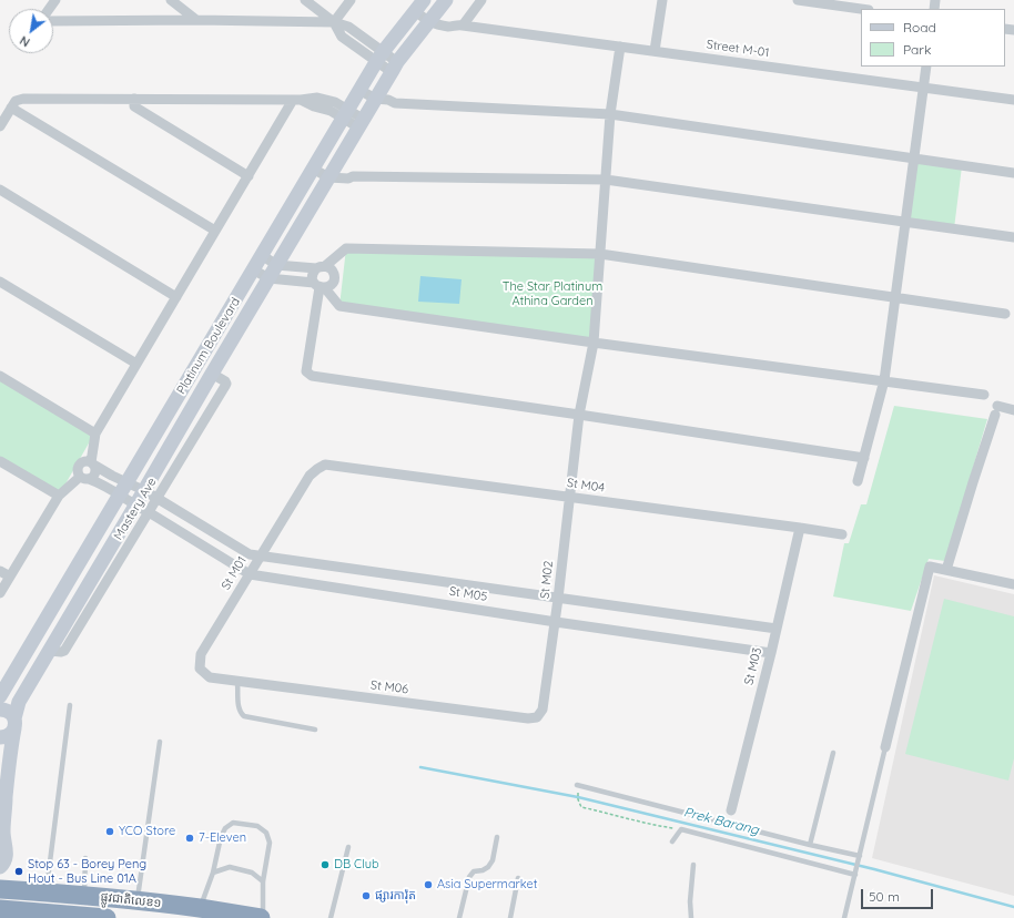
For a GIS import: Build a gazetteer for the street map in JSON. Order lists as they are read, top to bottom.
{
  "streets": {
    "highway": ["ផ្លូវជាតិលេខ១"],
    "street": [
      "Street M-01",
      "Platinum Boulevard",
      "St M04",
      "Mastery Ave",
      "St M01",
      "St M02",
      "St M05",
      "St M03",
      "St M06"
    ]
  },
  "crossings": [
    ["Street M-01", "Platinum Boulevard"],
    ["Street M-01", "St M02"],
    ["Platinum Boulevard", "Mastery Ave"],
    ["Platinum Boulevard", "St M05"],
    ["Platinum Boulevard", "ផ្លូវជាតិលេខ១"],
    ["St M04", "St M01"],
    ["St M04", "St M02"],
    ["St M04", "St M03"],
    ["Mastery Ave", "St M05"],
    ["St M01", "St M05"],
    ["St M01", "St M06"],
    ["St M02", "St M05"],
    ["St M02", "St M06"],
    ["St M05", "St M03"]
  ],
  "water": ["Prek Barang"],
  "parks": ["The Star Platinum Athina Garden"],
  "places": [
    "YCO Store",
    "7-Eleven",
    "DB Club",
    "Stop 63 - Borey Peng Hout - Bus Line 01A",
    "Asia Supermarket",
    "ផ្សារការ៉ុត"
  ],
  "legend": ["Road", "Park"],
  "scale_bar": "50 m",
  "north": "bottom left"
}
